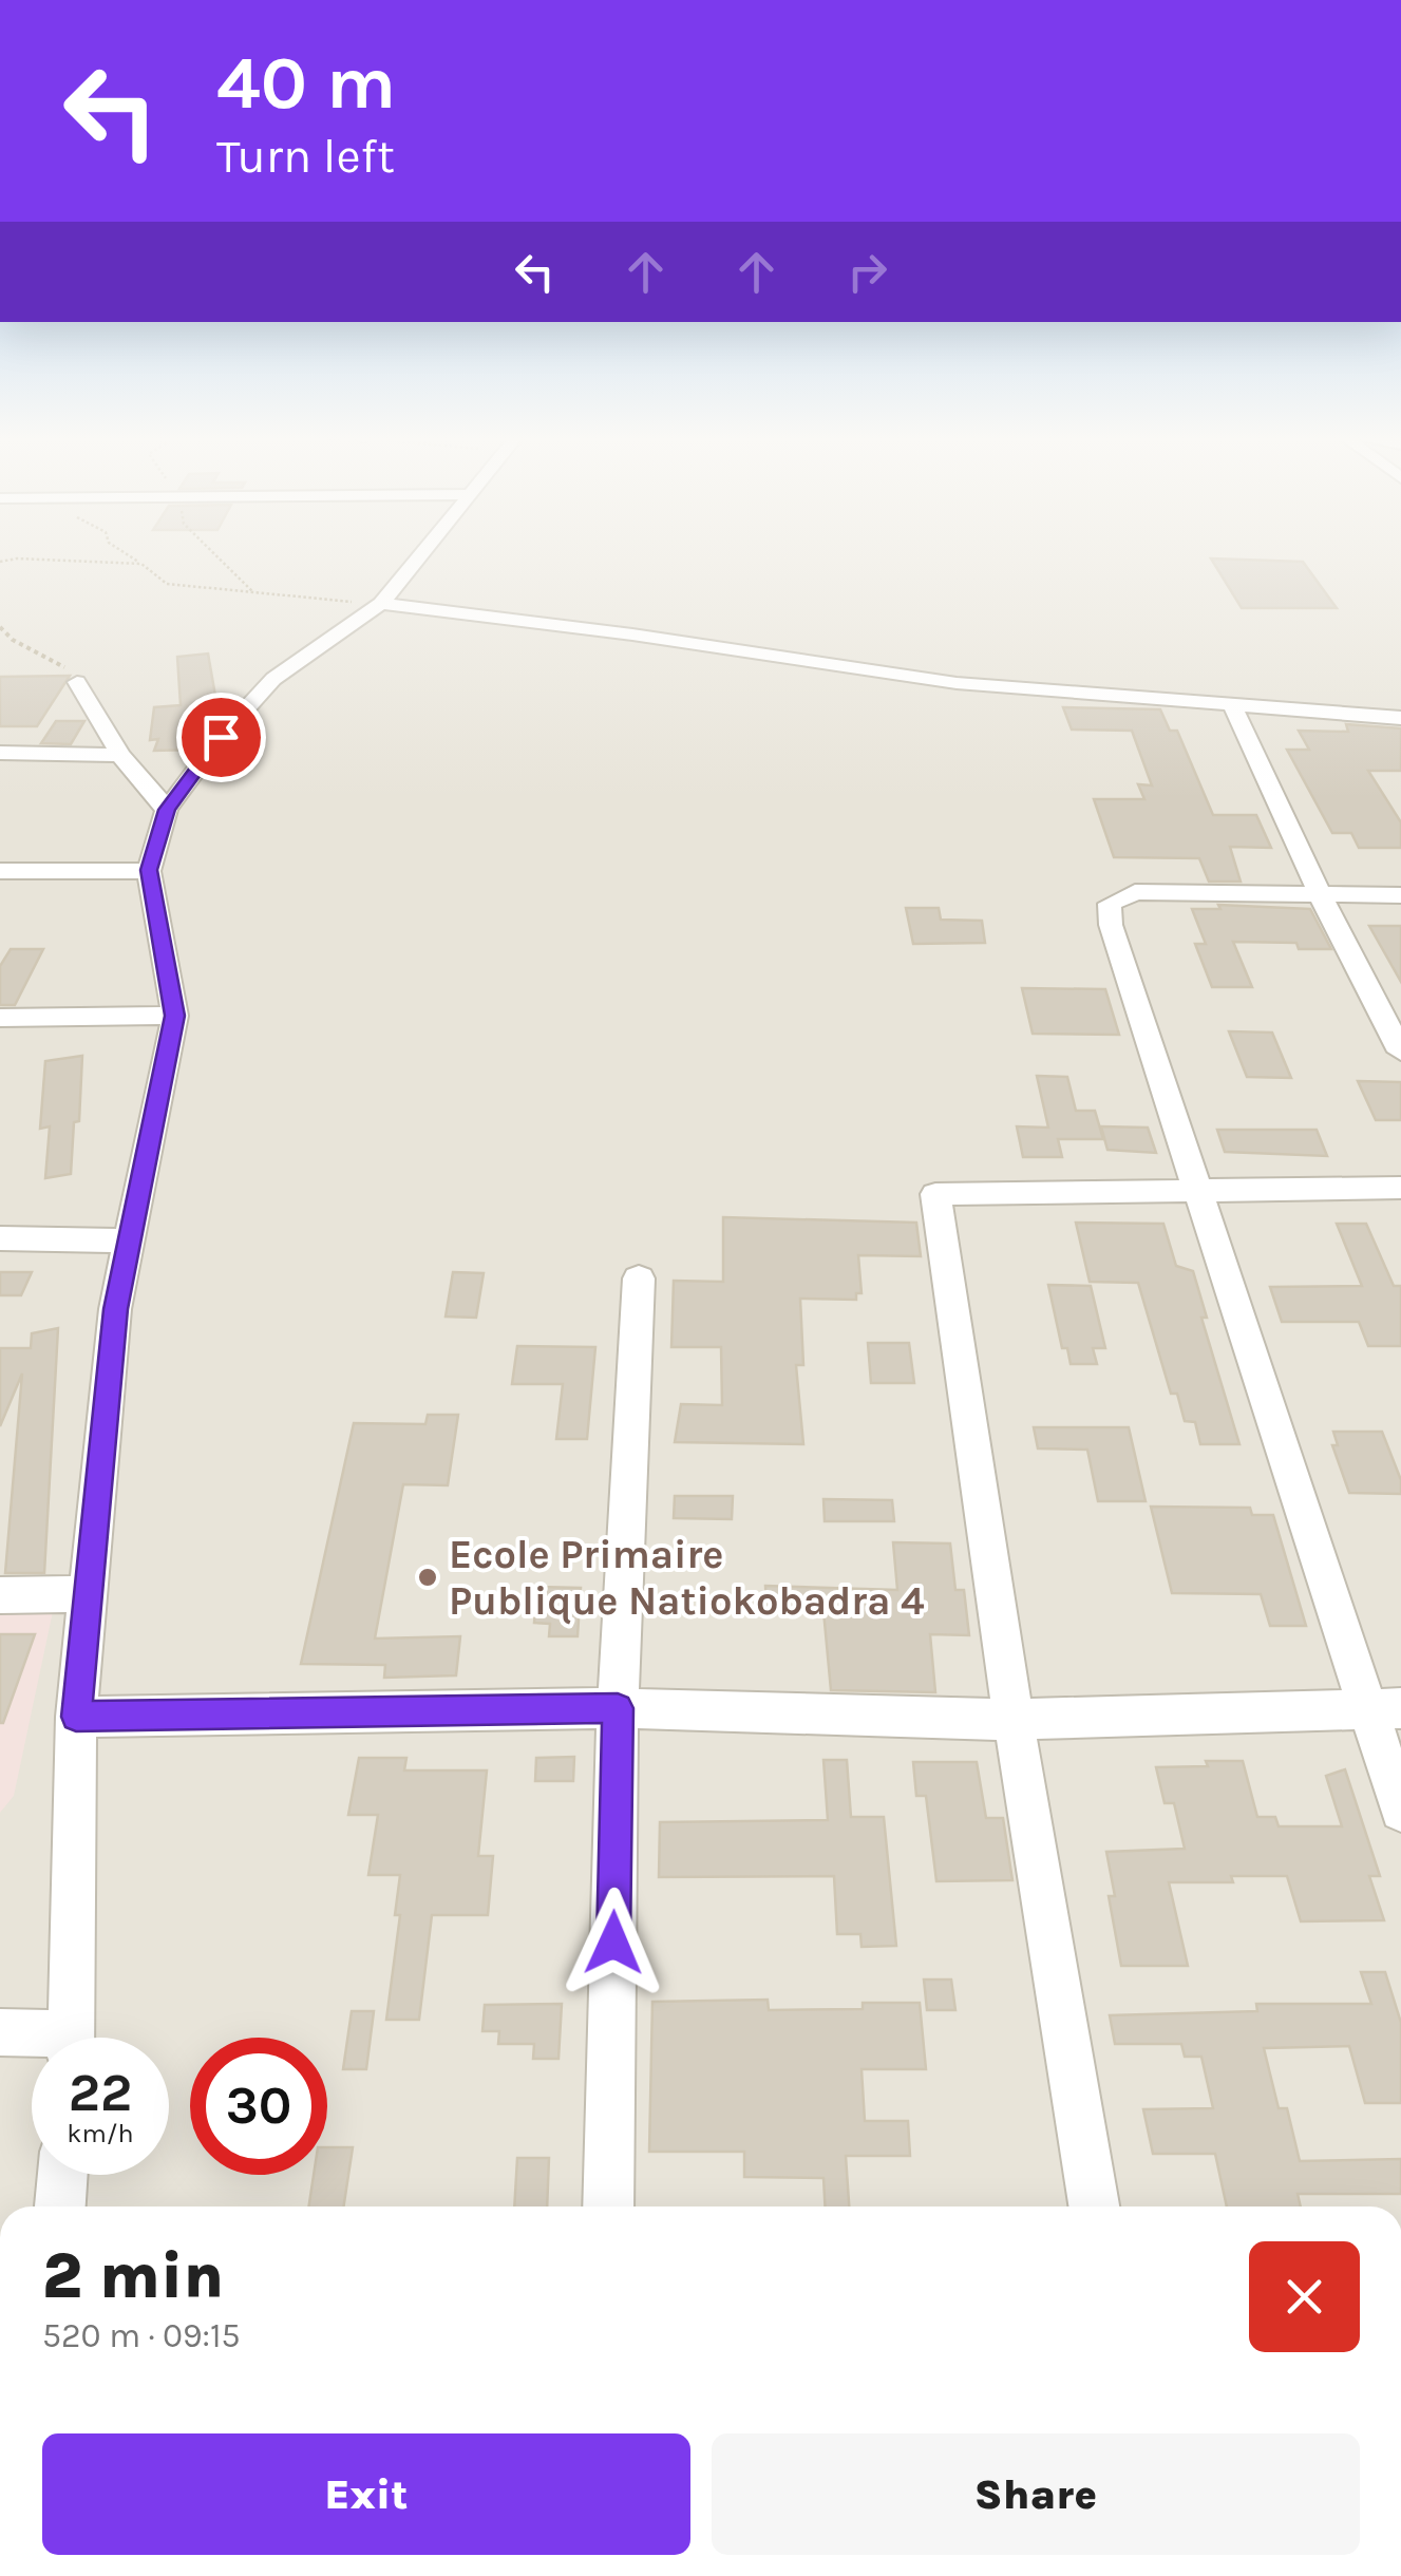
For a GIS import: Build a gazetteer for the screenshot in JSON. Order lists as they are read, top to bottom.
{
  "places": ["Ecole Primaire Publique Natiokobadra 4"],
  "page": {
    "turn": ["40 m", "Turn left"],
    "speed": "22 km/h",
    "limit": "30",
    "heading": ["2 min", "520 m · 09:15"],
    "buttons": ["Exit", "Share"]
  }
}
